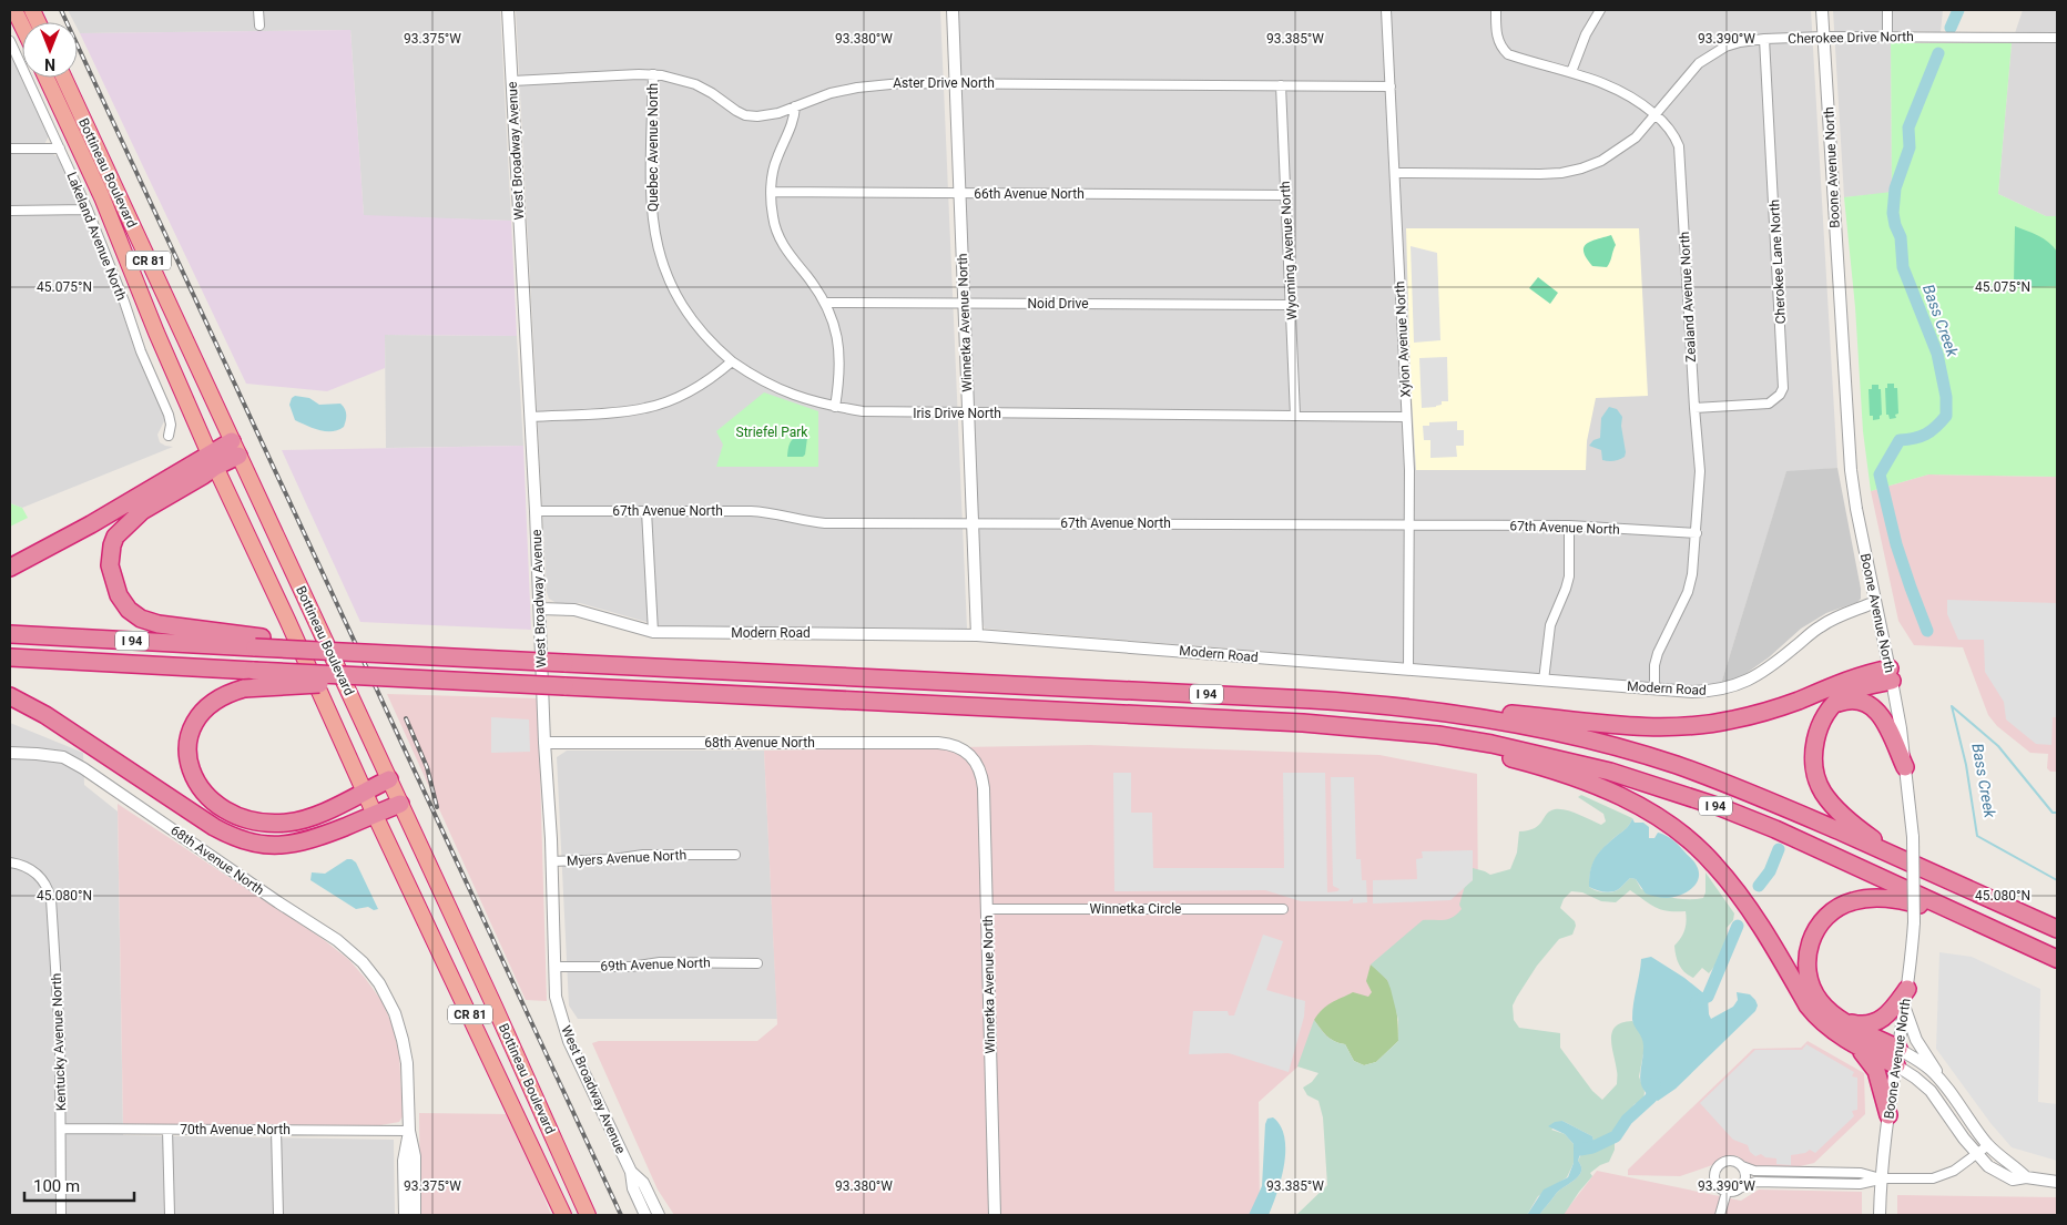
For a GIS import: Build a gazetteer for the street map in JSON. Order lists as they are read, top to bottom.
{
  "streets": {
    "highway": ["Bottineau Boulevard", "CR 81", "I 94"],
    "street": [
      "Cherokee Drive North",
      "Aster Drive North",
      "Quebec Avenue North",
      "West Broadway Avenue",
      "Boone Avenue North",
      "66th Avenue North",
      "Lakeland Avenue North",
      "Wyoming Avenue North",
      "Cherokee Lane North",
      "Zealand Avenue North",
      "Noid Drive",
      "Winnetka Avenue North",
      "Xylon Avenue North",
      "Iris Drive North",
      "67th Avenue North",
      "Modern Road",
      "68th Avenue North",
      "Myers Avenue North",
      "Winnetka Circle",
      "69th Avenue North",
      "Kentucky Avenue North",
      "70th Avenue North"
    ]
  },
  "crossings": [
    ["Cherokee Drive North", "Boone Avenue North"],
    ["Cherokee Drive North", "Cherokee Lane North"],
    ["Cherokee Drive North", "Zealand Avenue North"],
    ["Cherokee Drive North", "Xylon Avenue North"],
    ["Aster Drive North", "Quebec Avenue North"],
    ["Aster Drive North", "West Broadway Avenue"],
    ["Aster Drive North", "Wyoming Avenue North"],
    ["Aster Drive North", "Winnetka Avenue North"],
    ["Aster Drive North", "Xylon Avenue North"],
    ["Quebec Avenue North", "Iris Drive North"],
    ["West Broadway Avenue", "67th Avenue North"],
    ["West Broadway Avenue", "Modern Road"],
    ["West Broadway Avenue", "68th Avenue North"],
    ["West Broadway Avenue", "Myers Avenue North"],
    ["West Broadway Avenue", "69th Avenue North"],
    ["Boone Avenue North", "Modern Road"],
    ["66th Avenue North", "Wyoming Avenue North"],
    ["66th Avenue North", "Winnetka Avenue North"],
    ["Wyoming Avenue North", "Noid Drive"],
    ["Wyoming Avenue North", "Iris Drive North"],
    ["Cherokee Lane North", "Zealand Avenue North"],
    ["Zealand Avenue North", "67th Avenue North"],
    ["Zealand Avenue North", "Modern Road"],
    ["Noid Drive", "Winnetka Avenue North"],
    ["Winnetka Avenue North", "Iris Drive North"],
    ["Winnetka Avenue North", "67th Avenue North"],
    ["Winnetka Avenue North", "Modern Road"],
    ["Winnetka Avenue North", "68th Avenue North"],
    ["Winnetka Avenue North", "Winnetka Circle"],
    ["Xylon Avenue North", "Iris Drive North"],
    ["Xylon Avenue North", "67th Avenue North"],
    ["Xylon Avenue North", "Modern Road"],
    ["68th Avenue North", "70th Avenue North"],
    ["Kentucky Avenue North", "70th Avenue North"]
  ],
  "water": ["Bass Creek"],
  "parks": ["Striefel Park"],
  "scale_bar": "100 m",
  "north": "bottom",
  "coordinates": [
    "93.375°W",
    "93.380°W",
    "93.385°W",
    "93.390°W",
    "45.075°N",
    "45.080°N"
  ]
}
